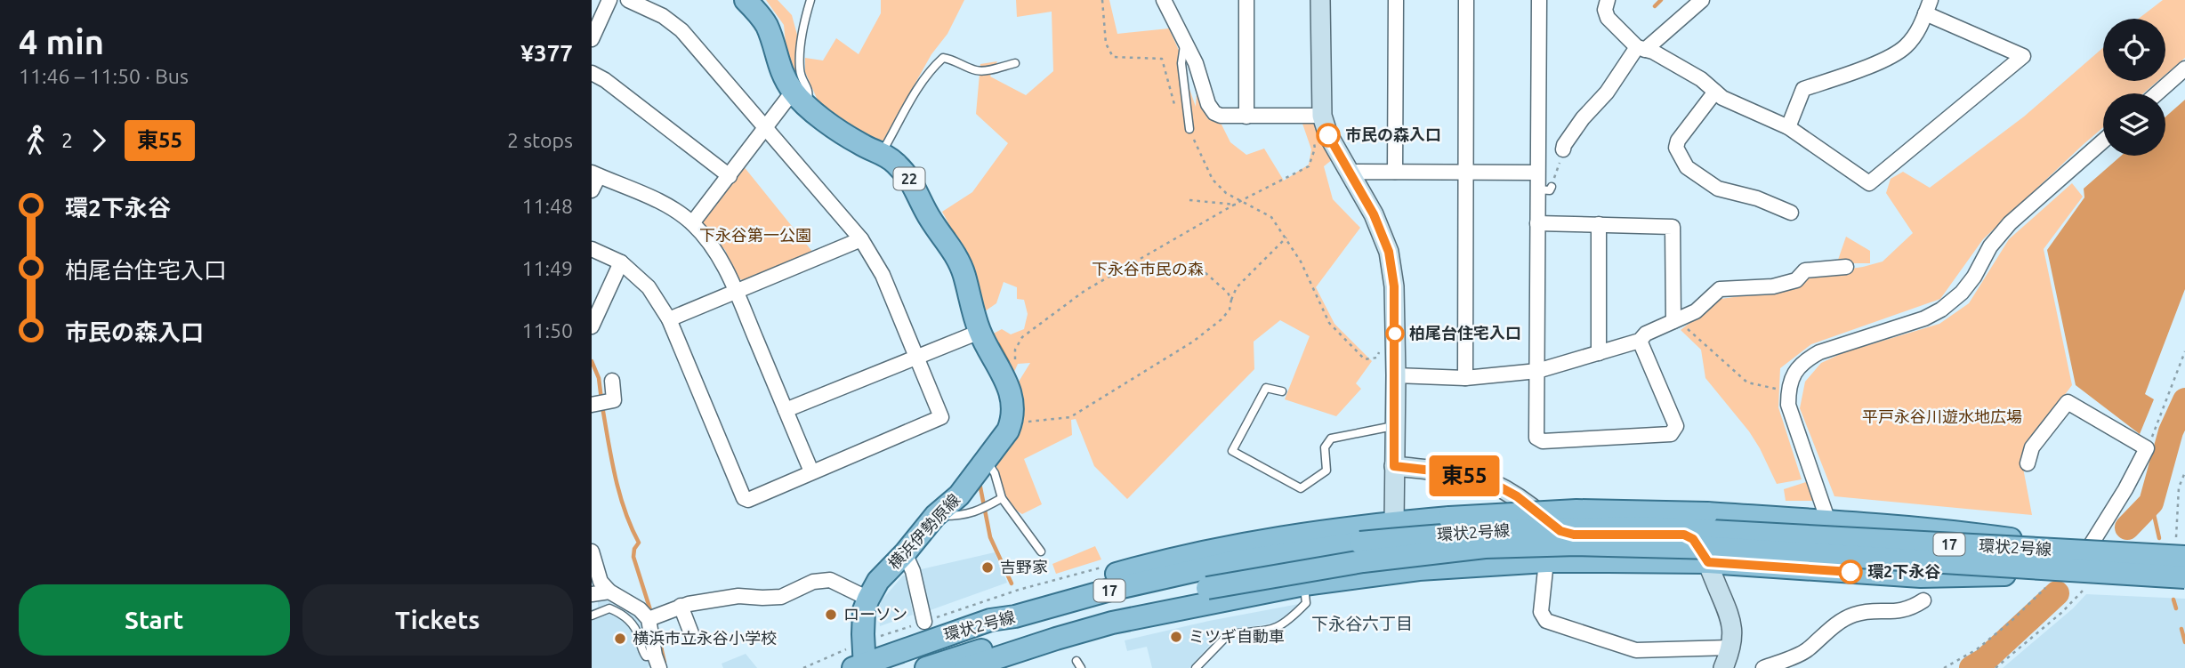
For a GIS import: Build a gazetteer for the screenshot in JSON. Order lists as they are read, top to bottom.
{
  "streets": {
    "main road": [
      "22",
      "横浜伊勢原線",
      "環状2号線",
      "17"
    ]
  },
  "crossings": [
    ["22", "横浜伊勢原線"],
    ["横浜伊勢原線", "環状2号線"]
  ],
  "districts": ["下永谷六丁目"],
  "parks": ["下永谷第一公園", "下永谷市民の森", "平戸永谷川遊水地広場"],
  "places": [
    "市民の森入口",
    "柏尾台住宅入口",
    "吉野家",
    "環2下永谷",
    "ローソン",
    "ミツギ自動車",
    "横浜市立永谷小学校"
  ],
  "lines": ["bus line 東55"],
  "page": {
    "heading": ["4 min", "11:46 – 11:50 · Bus", "¥377"],
    "on_map": "東55",
    "legs": ["2", "東55", "2 stops"],
    "list": [
      {
        "name": "環2下永谷",
        "value": "11:48"
      },
      {
        "name": "柏尾台住宅入口",
        "value": "11:49"
      },
      {
        "name": "市民の森入口",
        "value": "11:50"
      }
    ],
    "buttons": ["Start", "Tickets"]
  }
}
